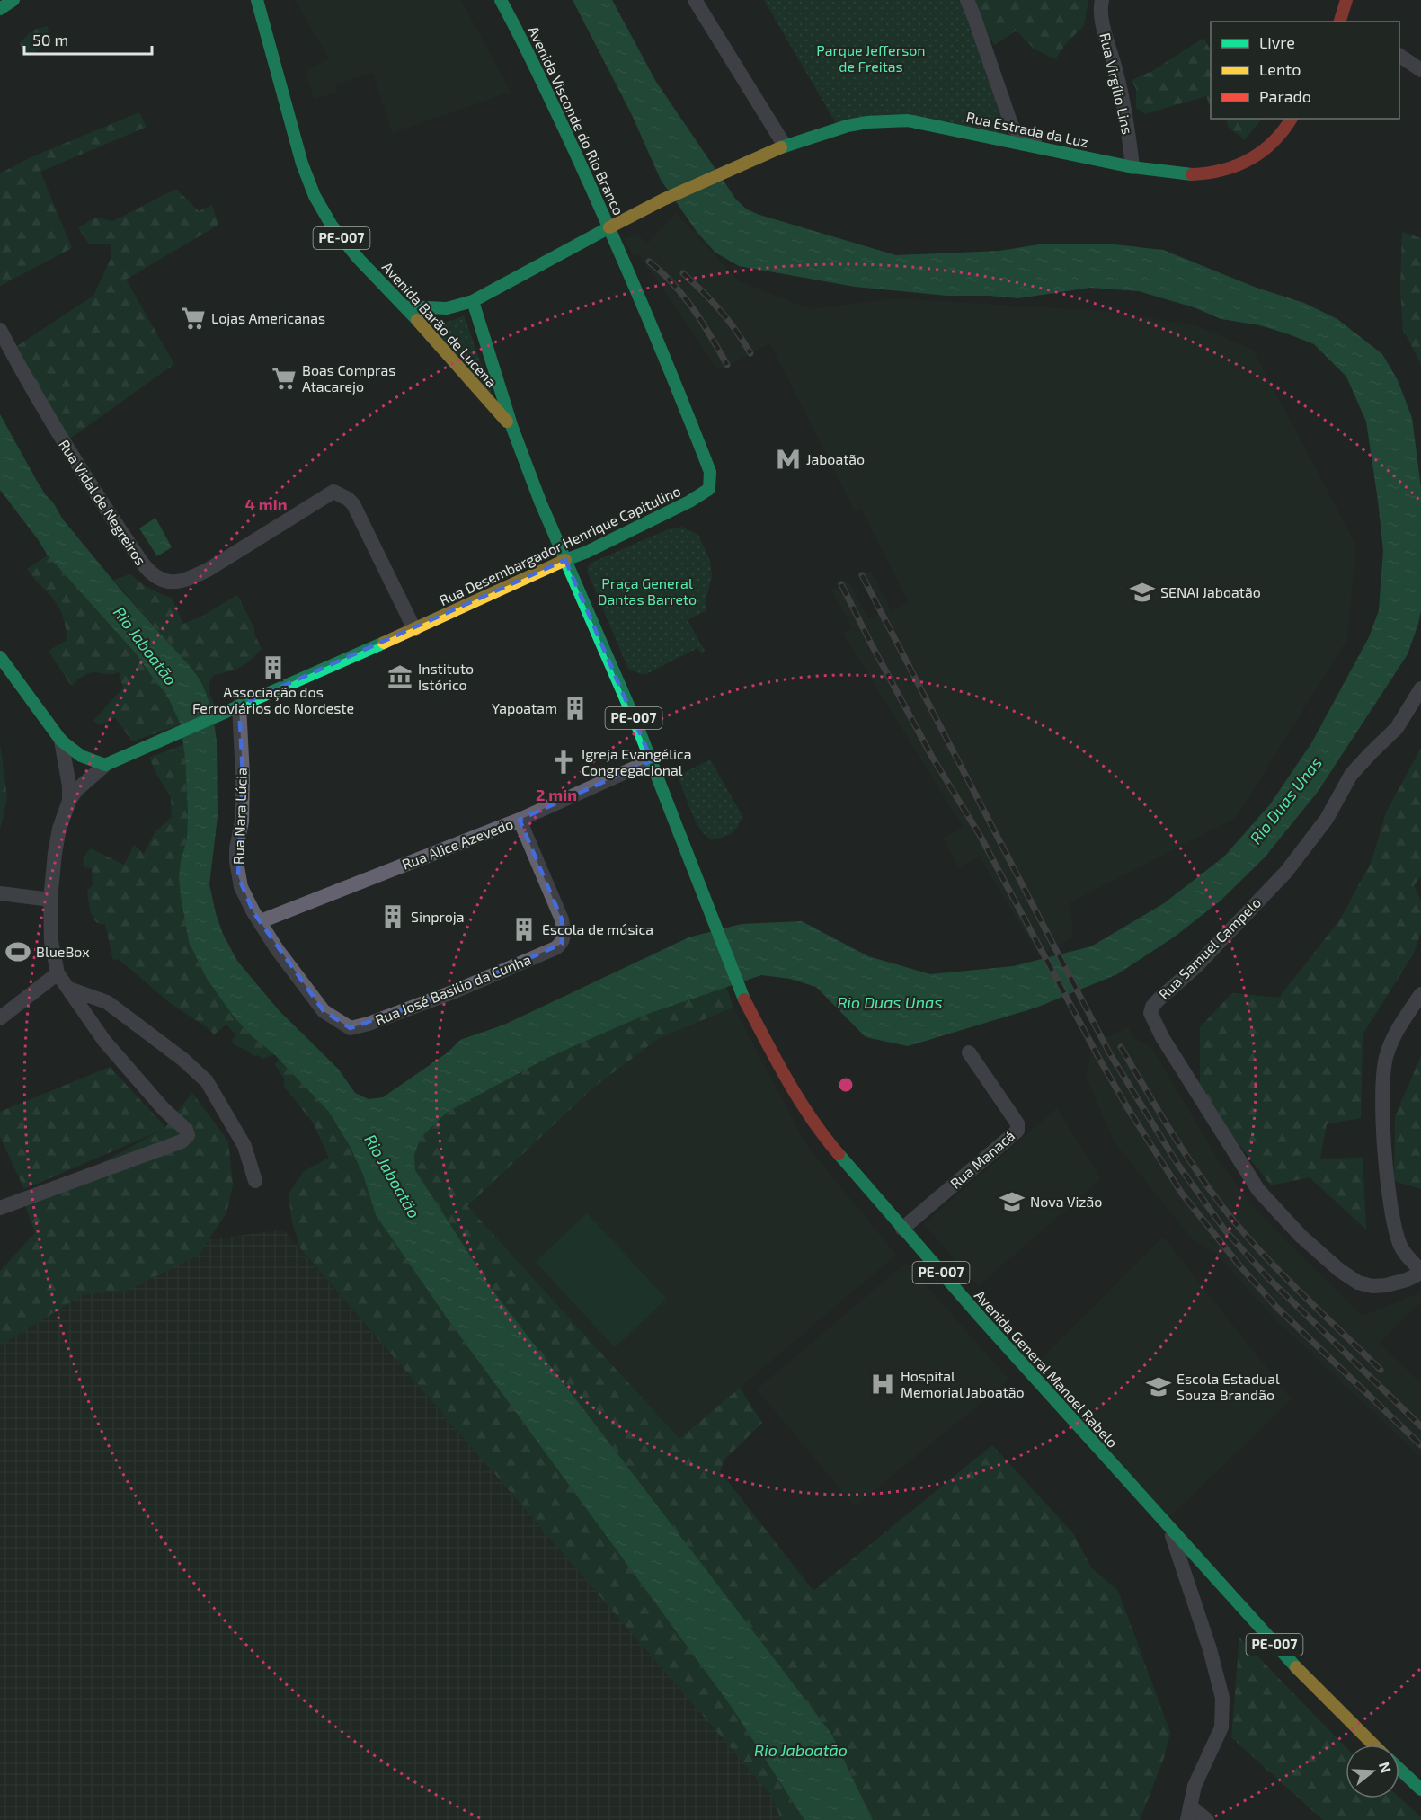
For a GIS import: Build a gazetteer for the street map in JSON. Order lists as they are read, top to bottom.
{
  "streets": {
    "main road": [
      "Avenida Visconde do Rio Branco",
      "Rua Estrada da Luz",
      "PE-007",
      "Avenida Barão de Lucena",
      "Rua Desembargador Henrique Capitulino",
      "Avenida General Manoel Rabelo"
    ],
    "street": [
      "Rua Virgílio Lins",
      "Rua Vidal de Negreiros",
      "Rua Nara Lúcia",
      "Rua Alice Azevedo",
      "Rua Samuel Campelo",
      "Rua José Basilio da Cunha",
      "Rua Manacá"
    ]
  },
  "crossings": [
    ["Rua Virgílio Lins", "Rua Estrada da Luz"],
    ["Avenida Visconde do Rio Branco", "Rua Estrada da Luz"],
    ["Avenida Visconde do Rio Branco", "Avenida Barão de Lucena"],
    ["Avenida Visconde do Rio Branco", "Rua Desembargador Henrique Capitulino"],
    ["Rua Estrada da Luz", "Rua Desembargador Henrique Capitulino"],
    ["Avenida Barão de Lucena", "Rua Desembargador Henrique Capitulino"],
    ["Avenida Barão de Lucena", "Rua Alice Azevedo"],
    ["Avenida Barão de Lucena", "Avenida General Manoel Rabelo"],
    ["Rua Vidal de Negreiros", "Rua Desembargador Henrique Capitulino"],
    ["Rua Desembargador Henrique Capitulino", "Rua Nara Lúcia"],
    ["Rua Nara Lúcia", "Rua Alice Azevedo"],
    ["Rua Nara Lúcia", "Rua José Basilio da Cunha"],
    ["Rua Alice Azevedo", "Rua José Basilio da Cunha"],
    ["Rua Manacá", "Avenida General Manoel Rabelo"]
  ],
  "water": ["Rio Jaboatão", "Rio Duas Unas"],
  "parks": ["Parque Jefferson de Freitas", "Praça General Dantas Barreto"],
  "places": {
    "supermarket": ["Lojas Americanas", "Boas Compras Atacarejo"],
    "metro station": ["Jaboatão"],
    "school or university": ["SENAI Jaboatão", "Nova Vizão", "Escola Estadual Souza Brandão"],
    "building": [
      "Associação dos Ferroviários do Nordeste",
      "Yapoatam",
      "Sinproja",
      "Escola de música"
    ],
    "museum": ["Instituto Istórico"],
    "church": ["Igreja Evangélica Congregacional"],
    "sports": ["BlueBox"],
    "hospital": ["Hospital Memorial Jaboatão"]
  },
  "legend": ["Livre", "Lento", "Parado"],
  "scale_bar": "50 m",
  "north": "right",
  "rings": ["4 min", "2 min"]
}
